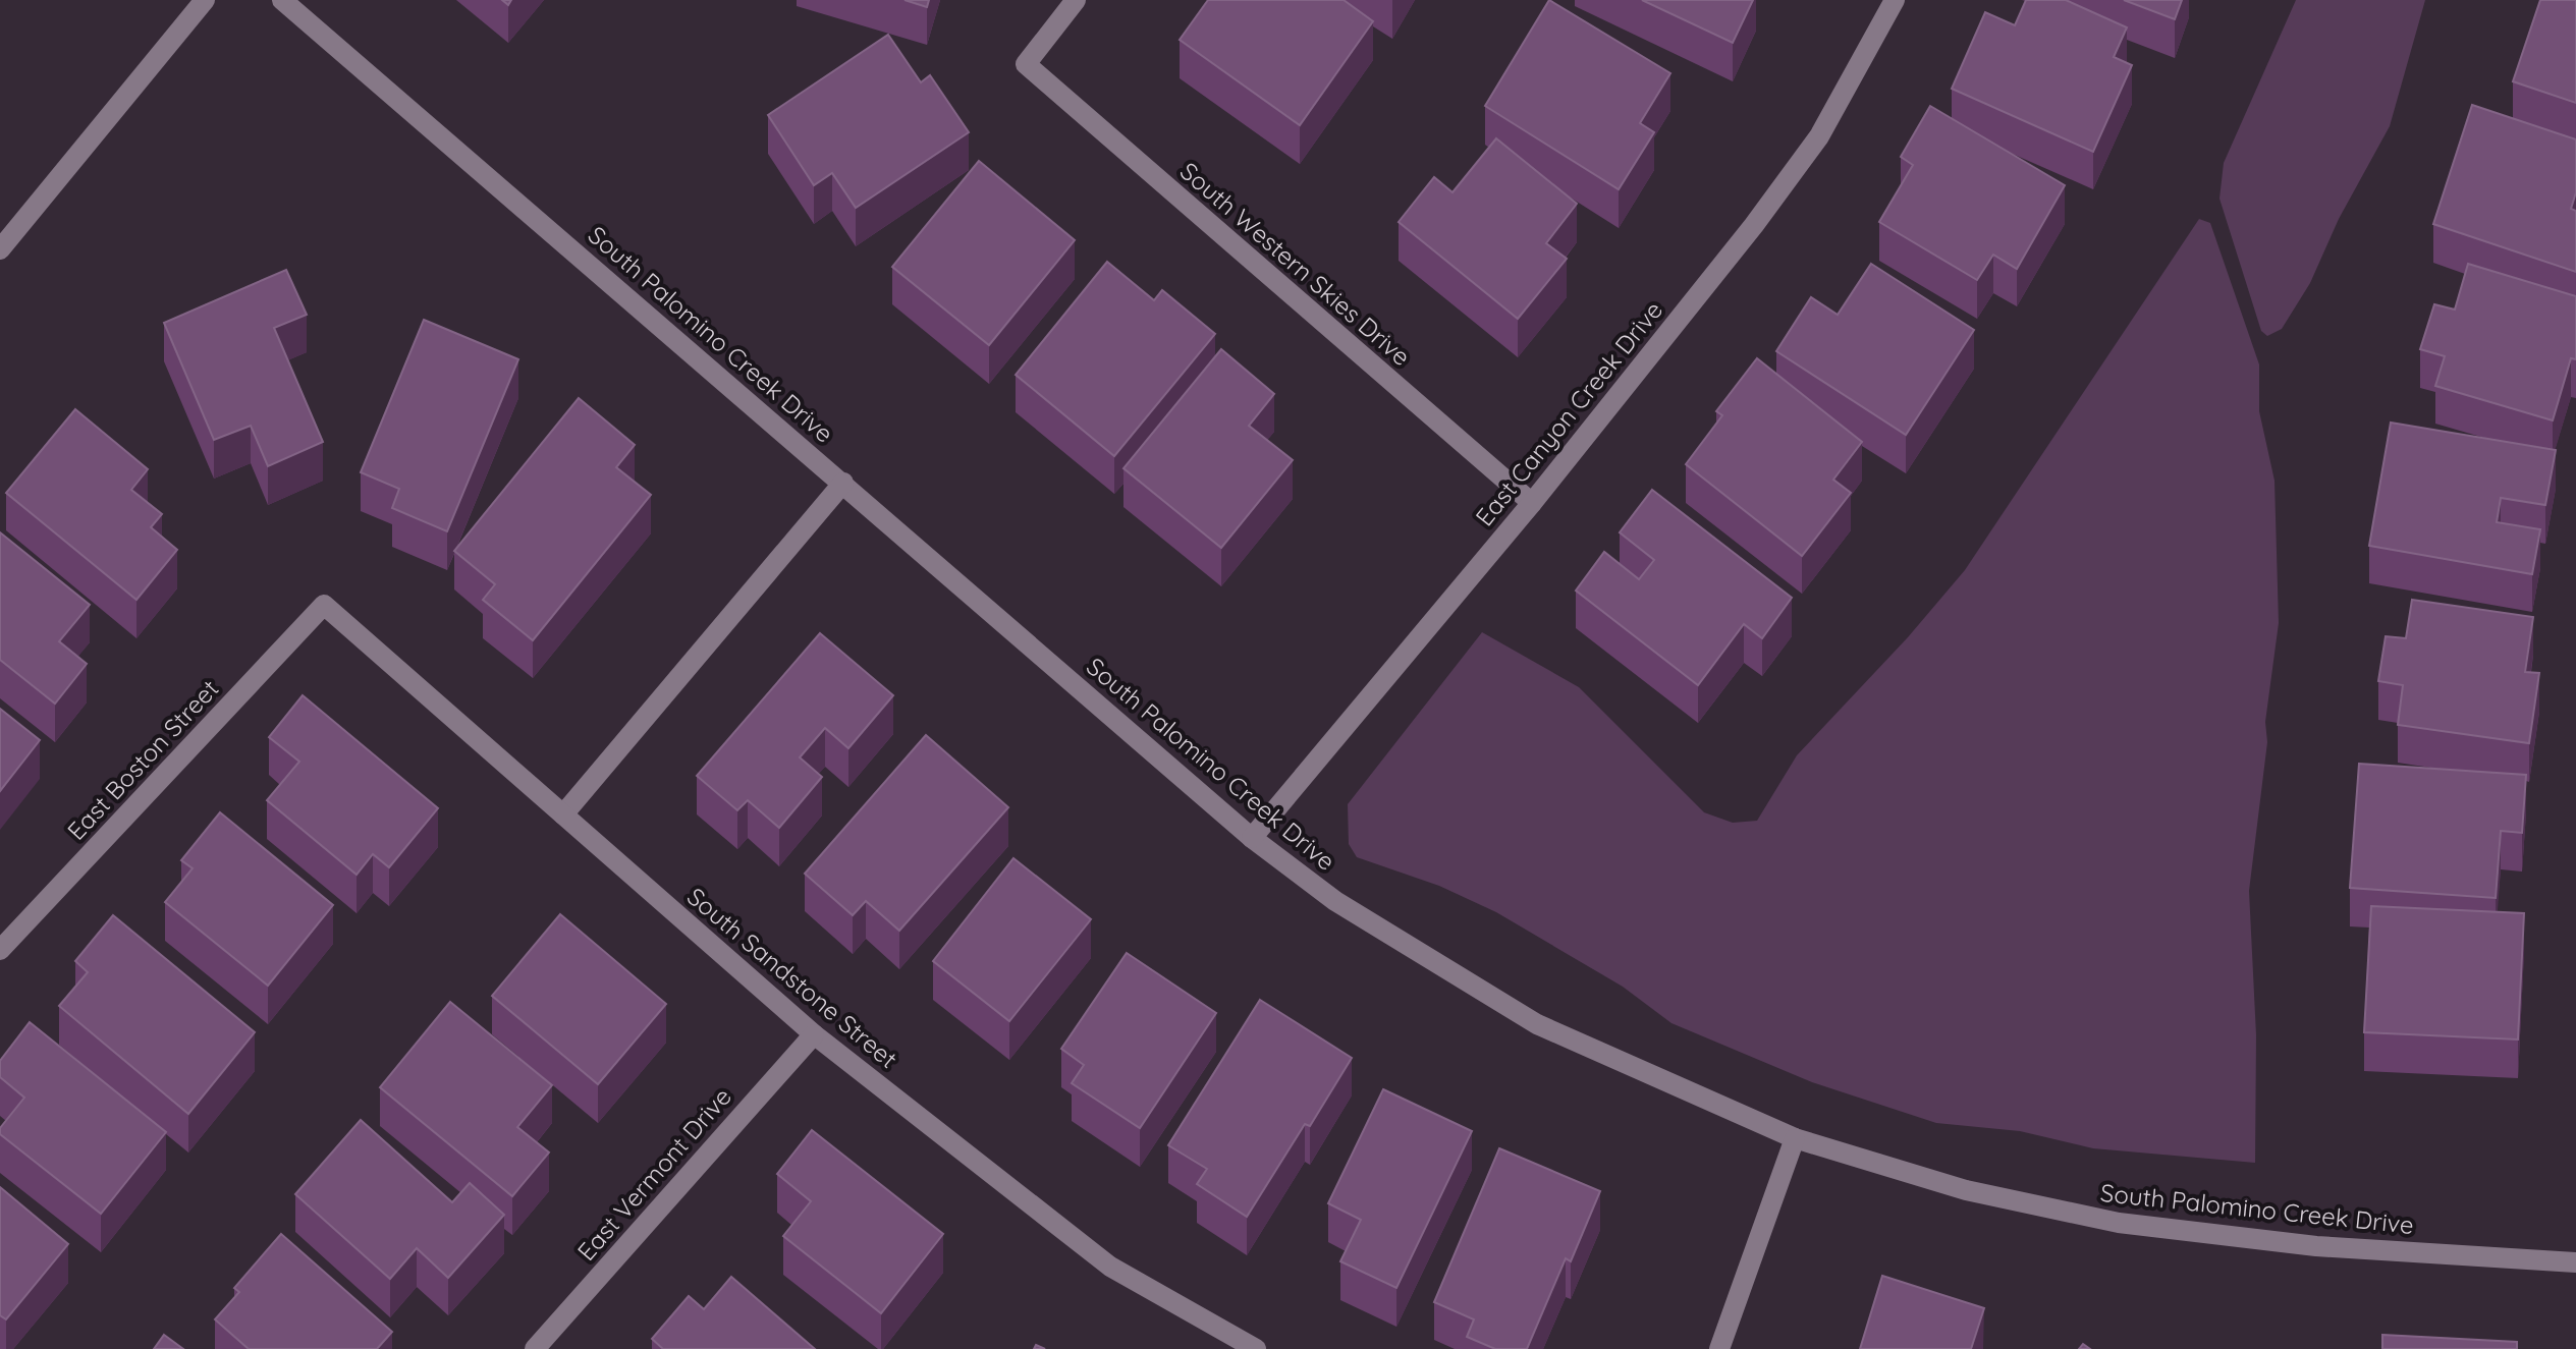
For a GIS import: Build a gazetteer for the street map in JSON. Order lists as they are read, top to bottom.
{
  "streets": {
    "street": [
      "South Western Skies Drive",
      "South Palomino Creek Drive",
      "East Canyon Creek Drive",
      "East Boston Street",
      "South Sandstone Street",
      "East Vermont Drive"
    ]
  },
  "crossings": [
    ["South Western Skies Drive", "East Canyon Creek Drive"],
    ["South Palomino Creek Drive", "East Canyon Creek Drive"],
    ["East Boston Street", "South Sandstone Street"],
    ["South Sandstone Street", "East Vermont Drive"]
  ]
}
